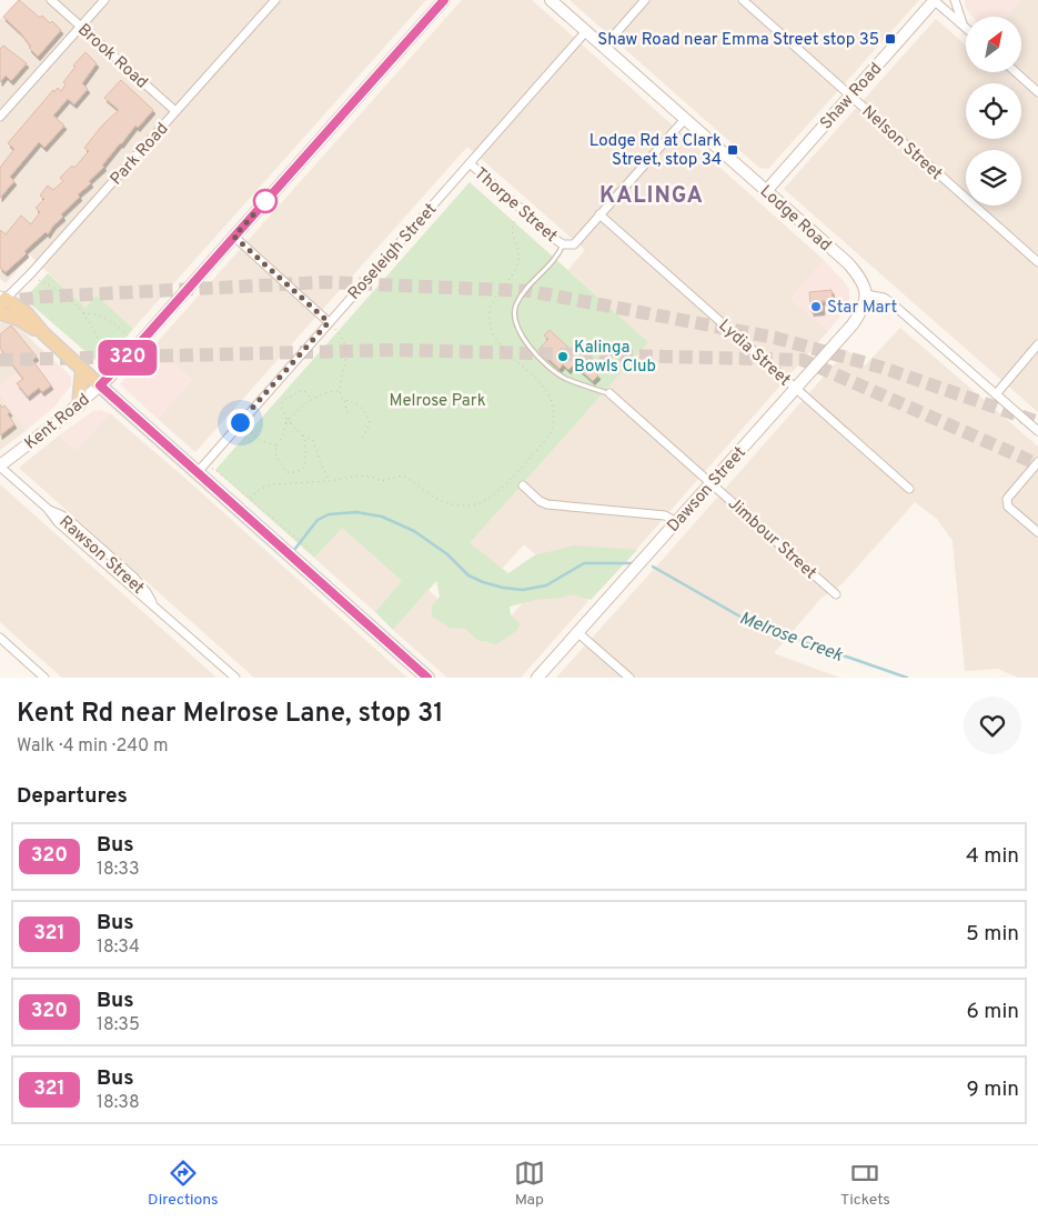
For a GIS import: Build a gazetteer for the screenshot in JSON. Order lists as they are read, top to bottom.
{
  "streets": {
    "street": [
      "Brook Road",
      "Shaw Road",
      "Nelson Street",
      "Park Road",
      "Thorpe Street",
      "Lodge Road",
      "Roseleigh Street",
      "Lydia Street",
      "Kent Road",
      "Dawson Street",
      "Jimbour Street",
      "Rawson Street"
    ]
  },
  "crossings": [
    ["Brook Road", "Park Road"],
    ["Shaw Road", "Nelson Street"],
    ["Shaw Road", "Lodge Road"],
    ["Thorpe Street", "Roseleigh Street"],
    ["Lodge Road", "Roseleigh Street"],
    ["Lodge Road", "Dawson Street"],
    ["Lydia Street", "Dawson Street"],
    ["Kent Road", "Rawson Street"],
    ["Dawson Street", "Jimbour Street"]
  ],
  "districts": ["KALINGA"],
  "water": ["Melrose Creek"],
  "parks": ["Melrose Park"],
  "places": {
    "transit": ["Shaw Road near Emma Street stop 35", "Lodge Rd at Clark Street, stop 34"],
    "other": ["Star Mart", "Kalinga Bowls Club"]
  },
  "lines": ["bus line 320"],
  "north": "top right",
  "page": {
    "on_map": "320",
    "heading": [
      ["Kent Rd near Melrose Lane, stop 31", "Walk · 4 min · 240 m"],
      "Departures"
    ],
    "list": [
      {
        "mark": "320",
        "name": "Bus",
        "note": "18:33",
        "value": "4 min"
      },
      {
        "mark": "321",
        "name": "Bus",
        "note": "18:34",
        "value": "5 min"
      },
      {
        "mark": "320",
        "name": "Bus",
        "note": "18:35",
        "value": "6 min"
      },
      {
        "mark": "321",
        "name": "Bus",
        "note": "18:38",
        "value": "9 min"
      }
    ],
    "tabs": ["Directions", "Map", "Tickets"]
  }
}
